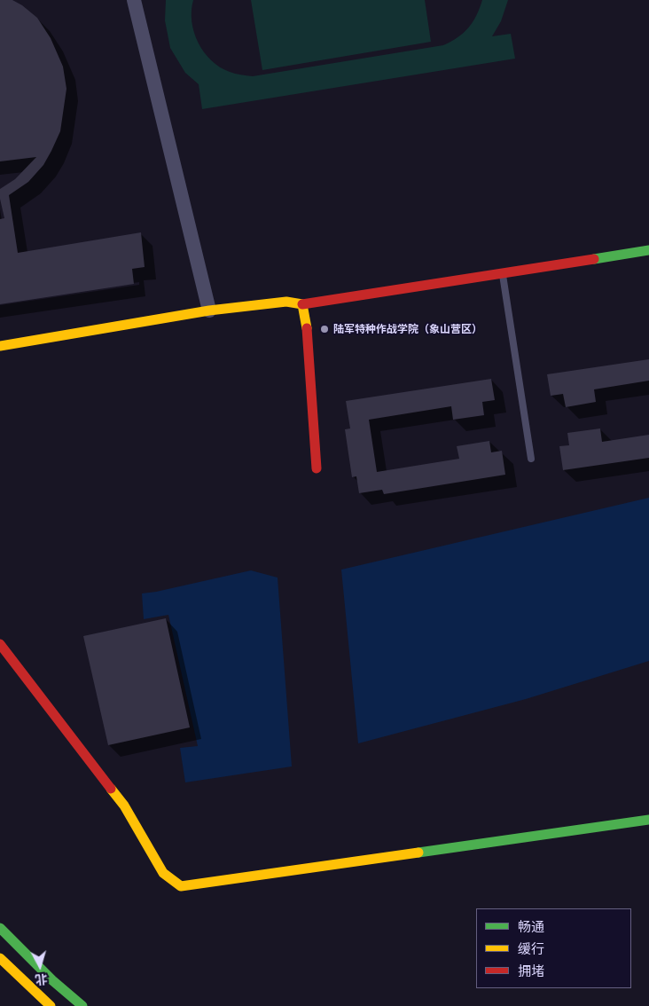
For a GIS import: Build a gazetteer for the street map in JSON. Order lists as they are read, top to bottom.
{
  "places": ["陆军特种作战学院（象山营区）"],
  "legend": ["畅通", "缓行", "拥堵"],
  "north": "bottom"
}
